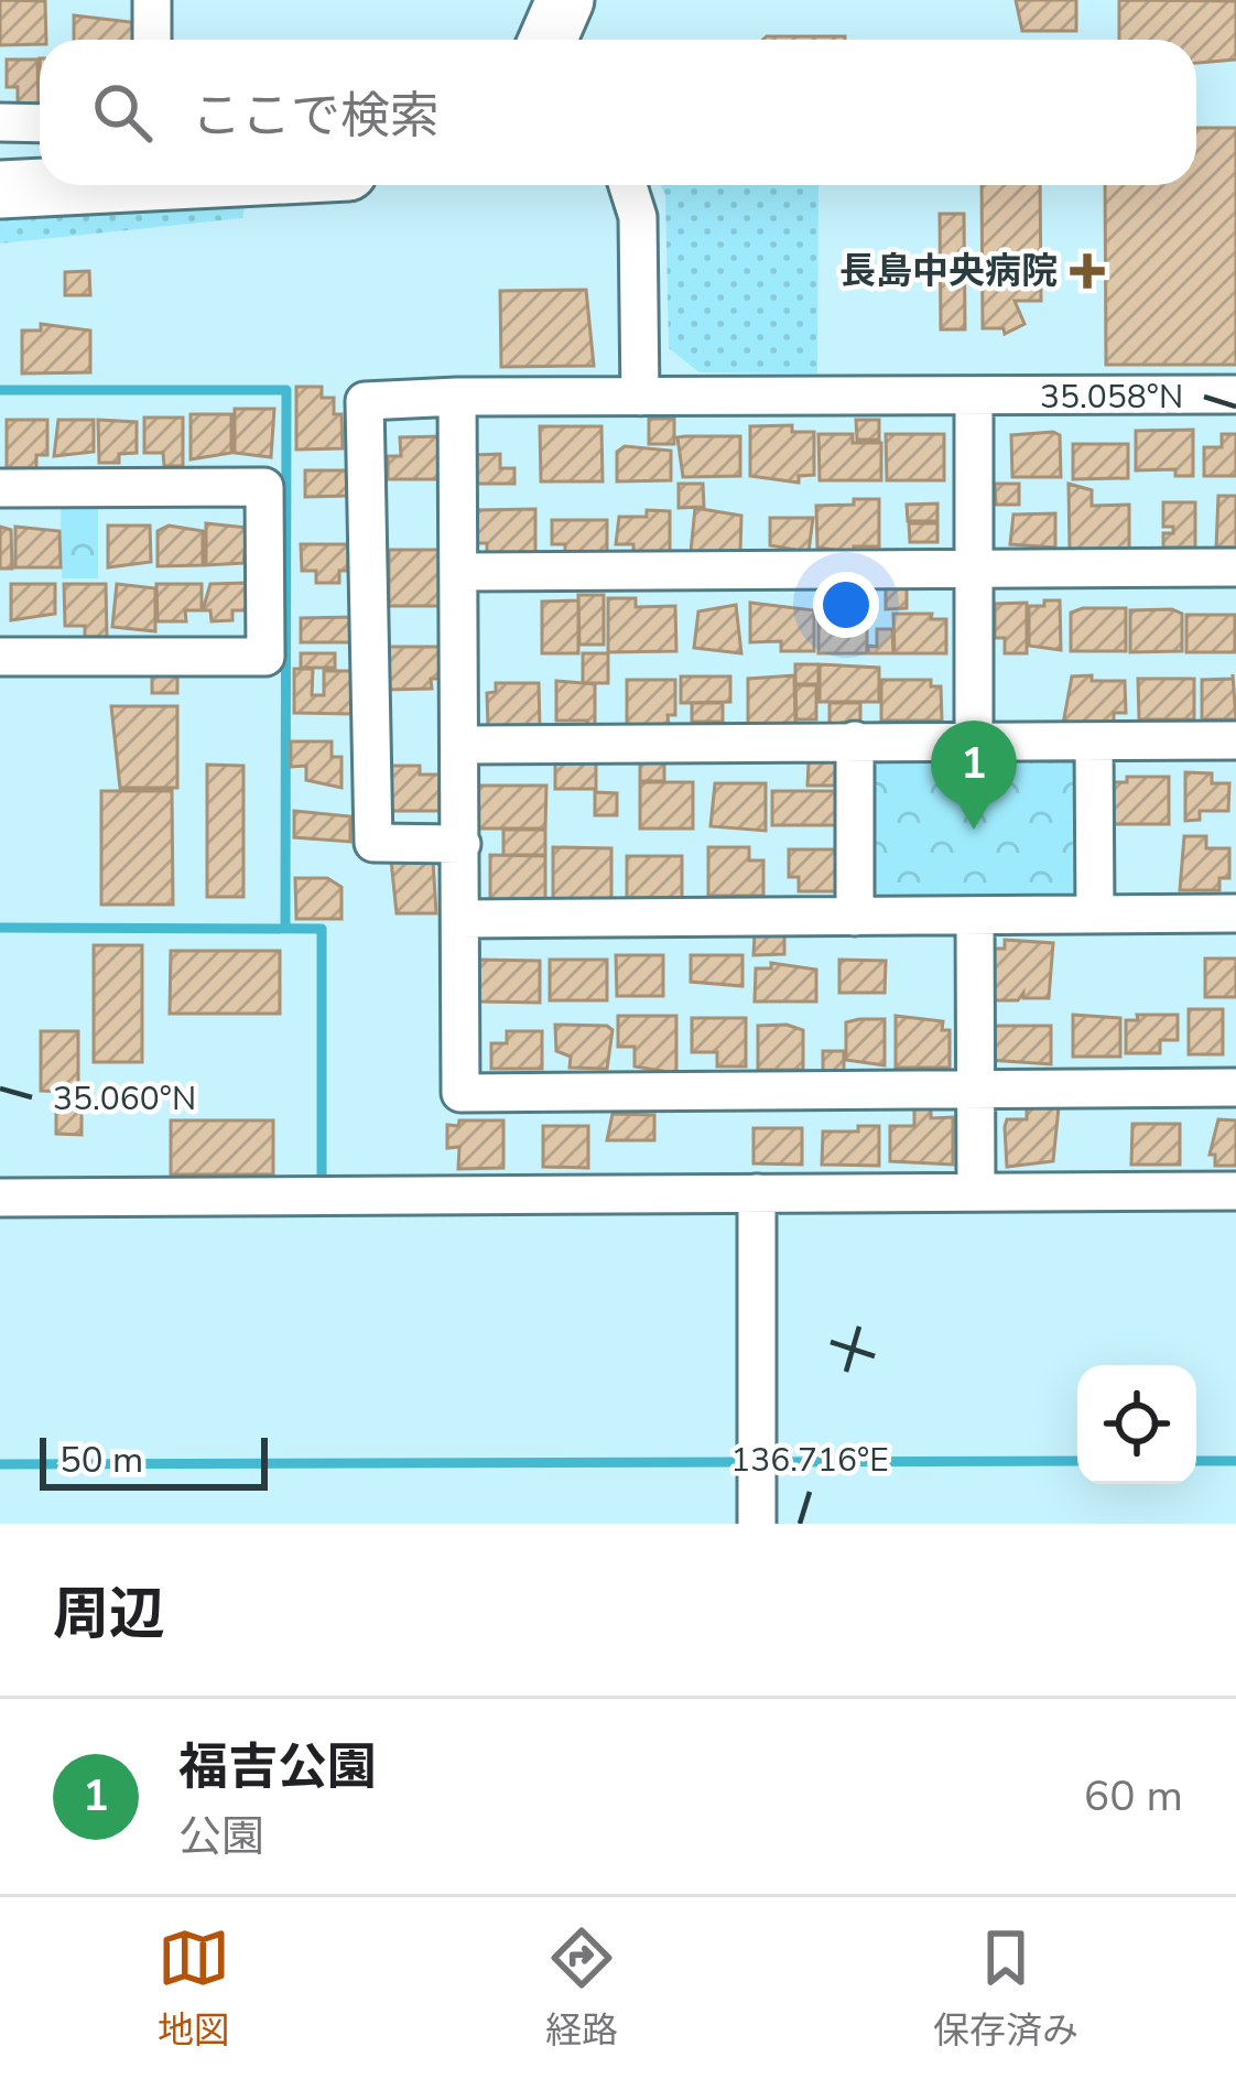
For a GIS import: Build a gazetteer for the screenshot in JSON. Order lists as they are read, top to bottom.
{
  "places": {
    "health": ["長島中央病院"]
  },
  "scale_bar": "50 m",
  "page": {
    "search": "ここで検索",
    "pins": "1",
    "scale": "50 m",
    "heading": "周辺",
    "list": [
      {
        "mark": "1",
        "name": "福吉公園",
        "note": "公園",
        "value": "60 m"
      }
    ],
    "nav": ["地図", "経路", "保存済み"]
  },
  "coordinates": ["35.058°N", "35.060°N", "136.716°E"]
}
